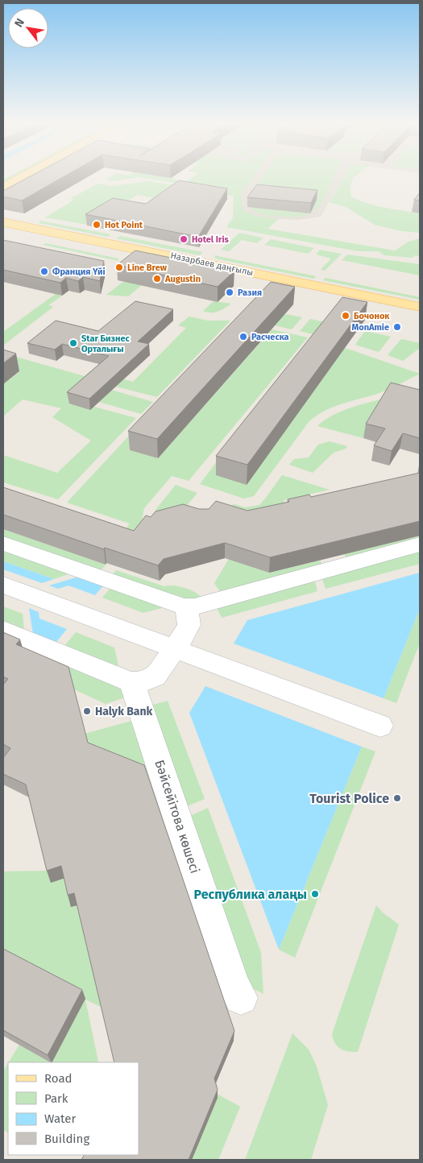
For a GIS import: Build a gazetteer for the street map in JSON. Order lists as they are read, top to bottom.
{
  "streets": {
    "main road": ["Назарбаев даңғылы"],
    "street": ["Бәйсейітова көшесі"]
  },
  "places": [
    "Hot Point",
    "Hotel Iris",
    "Line Brew",
    "Франция Үйі",
    "Augustin",
    "Разия",
    "Бочонок",
    "MonAmie",
    "Расческа",
    "Star Бизнес Орталығы",
    "Halyk Bank",
    "Tourist Police",
    "Республика алаңы"
  ],
  "legend": [
    "Road",
    "Park",
    "Water",
    "Building"
  ],
  "north": "top left"
}
